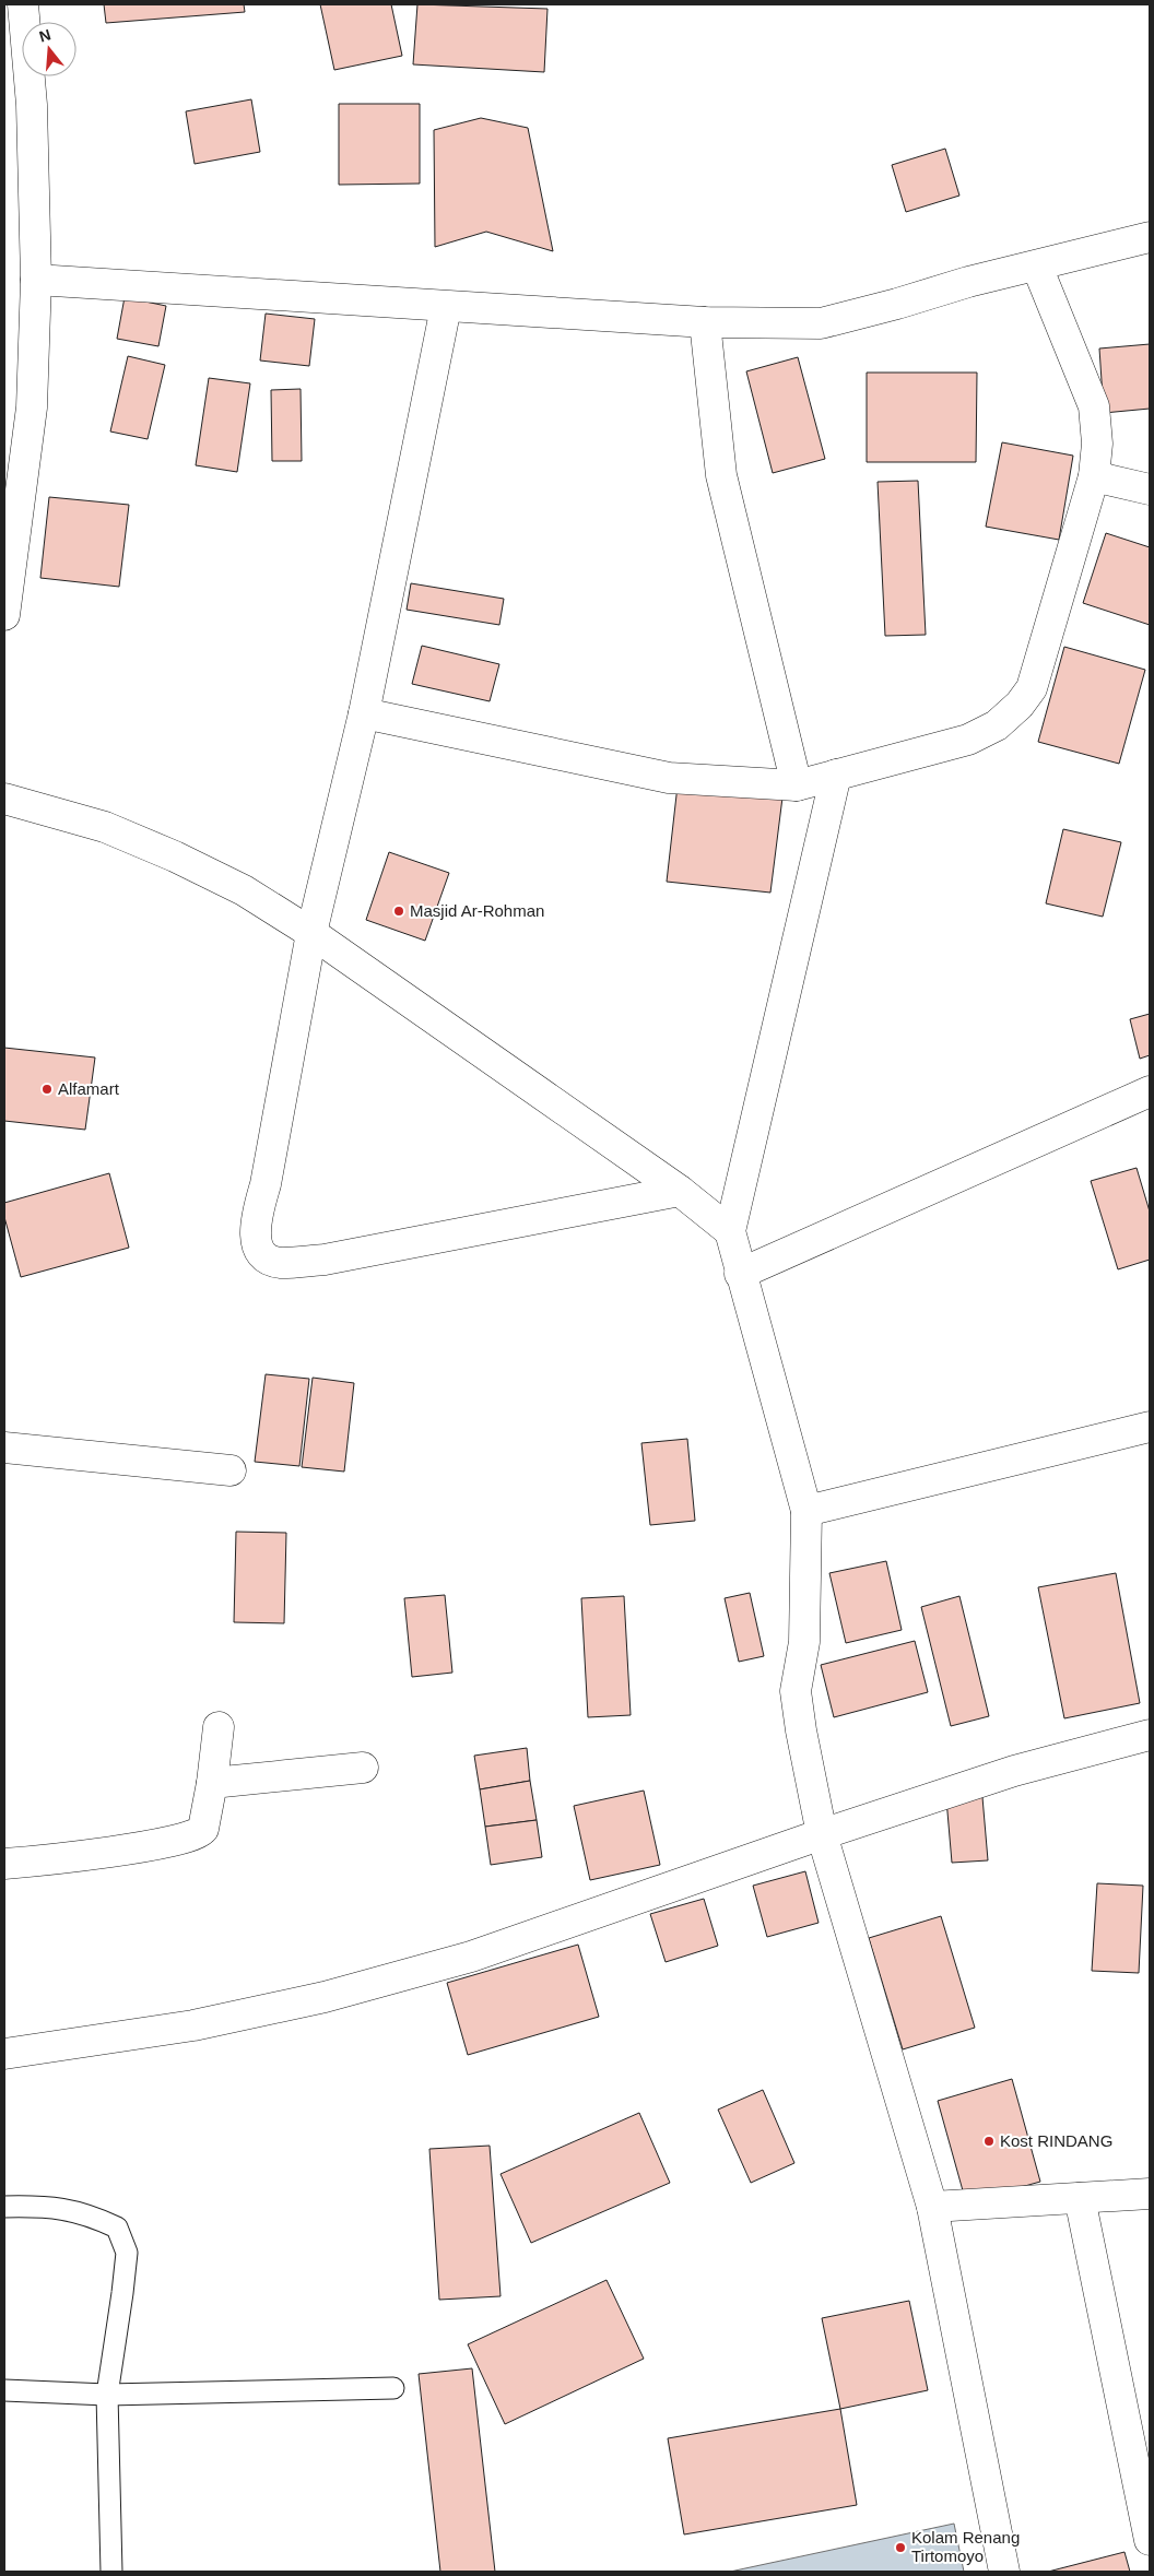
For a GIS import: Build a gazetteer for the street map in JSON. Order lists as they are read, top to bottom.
{
  "places": [
    "Masjid Ar-Rohman",
    "Alfamart",
    "Kost RINDANG",
    "Kolam Renang Tirtomoyo"
  ],
  "north": "top"
}
